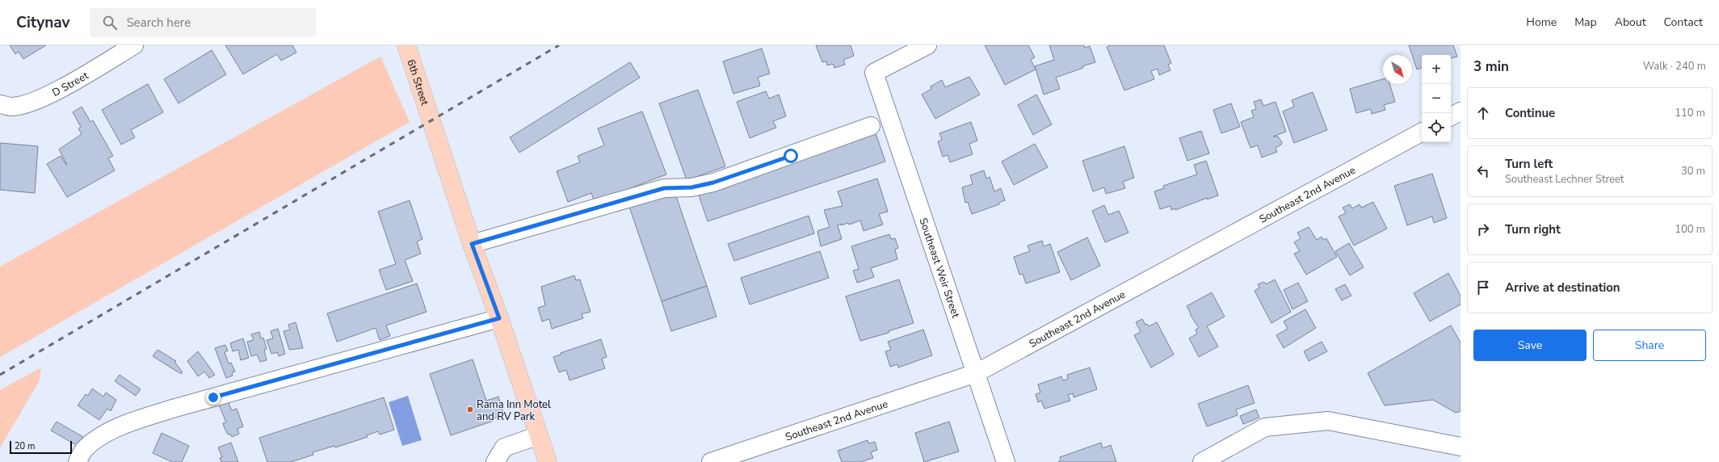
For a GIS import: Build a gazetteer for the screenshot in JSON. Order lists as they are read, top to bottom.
{
  "streets": {
    "main road": ["6th Street"],
    "street": ["D Street", "Southeast 2nd Avenue", "Southeast Weir Street"]
  },
  "crossings": [
    ["Southeast 2nd Avenue", "Southeast Weir Street"]
  ],
  "places": ["Rama Inn Motel and RV Park"],
  "scale_bar": "20 m",
  "north": "bottom right",
  "page": {
    "header": "Citynav",
    "search": "Search here",
    "nav": [
      "Home",
      "Map",
      "About",
      "Contact"
    ],
    "heading": ["3 min", "Walk · 240 m"],
    "map_buttons": ["+", "−"],
    "list": [
      ["Continue", "110 m"],
      ["Turn left", "Southeast Lechner Street", "30 m"],
      ["Turn right", "100 m"],
      "Arrive at destination"
    ],
    "buttons": ["Save", "Share"],
    "scale": "20 m"
  }
}
